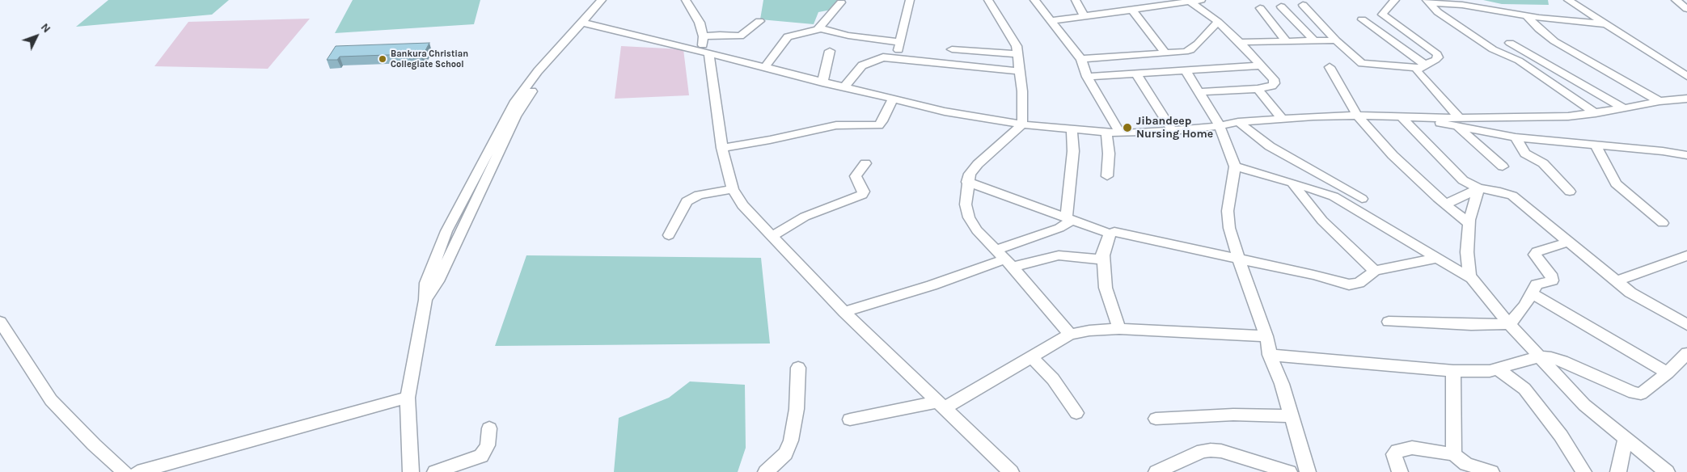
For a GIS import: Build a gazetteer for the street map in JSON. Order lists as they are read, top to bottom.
{
  "places": ["Bankura Christian Collegiate School", "Jibandeep Nursing Home"],
  "north": "top right"
}
